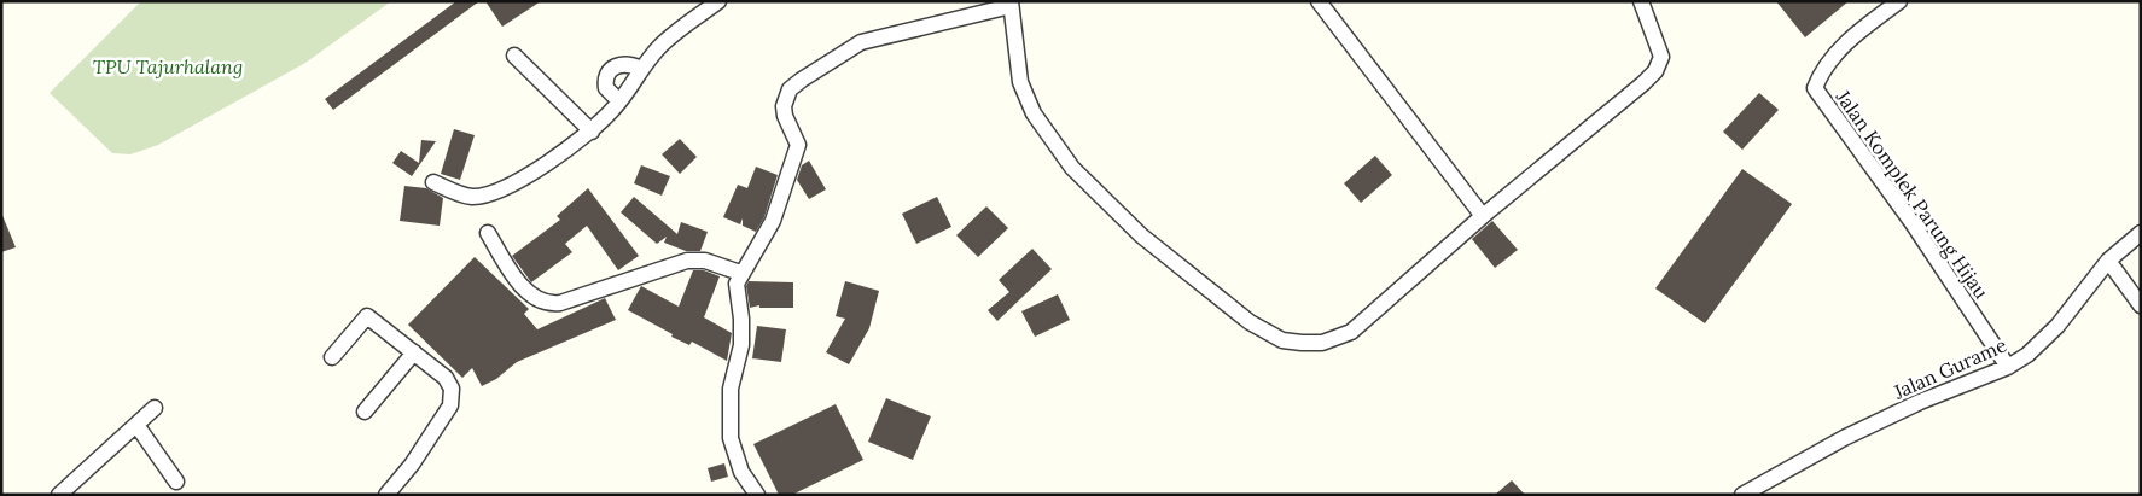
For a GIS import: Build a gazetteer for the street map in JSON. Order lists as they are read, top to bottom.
{
  "streets": {
    "street": ["Jalan Komplek Parung Hijau", "Jalan Gurame"]
  },
  "crossings": [
    ["Jalan Komplek Parung Hijau", "Jalan Gurame"]
  ],
  "parks": ["TPU Tajurhalang"]
}
